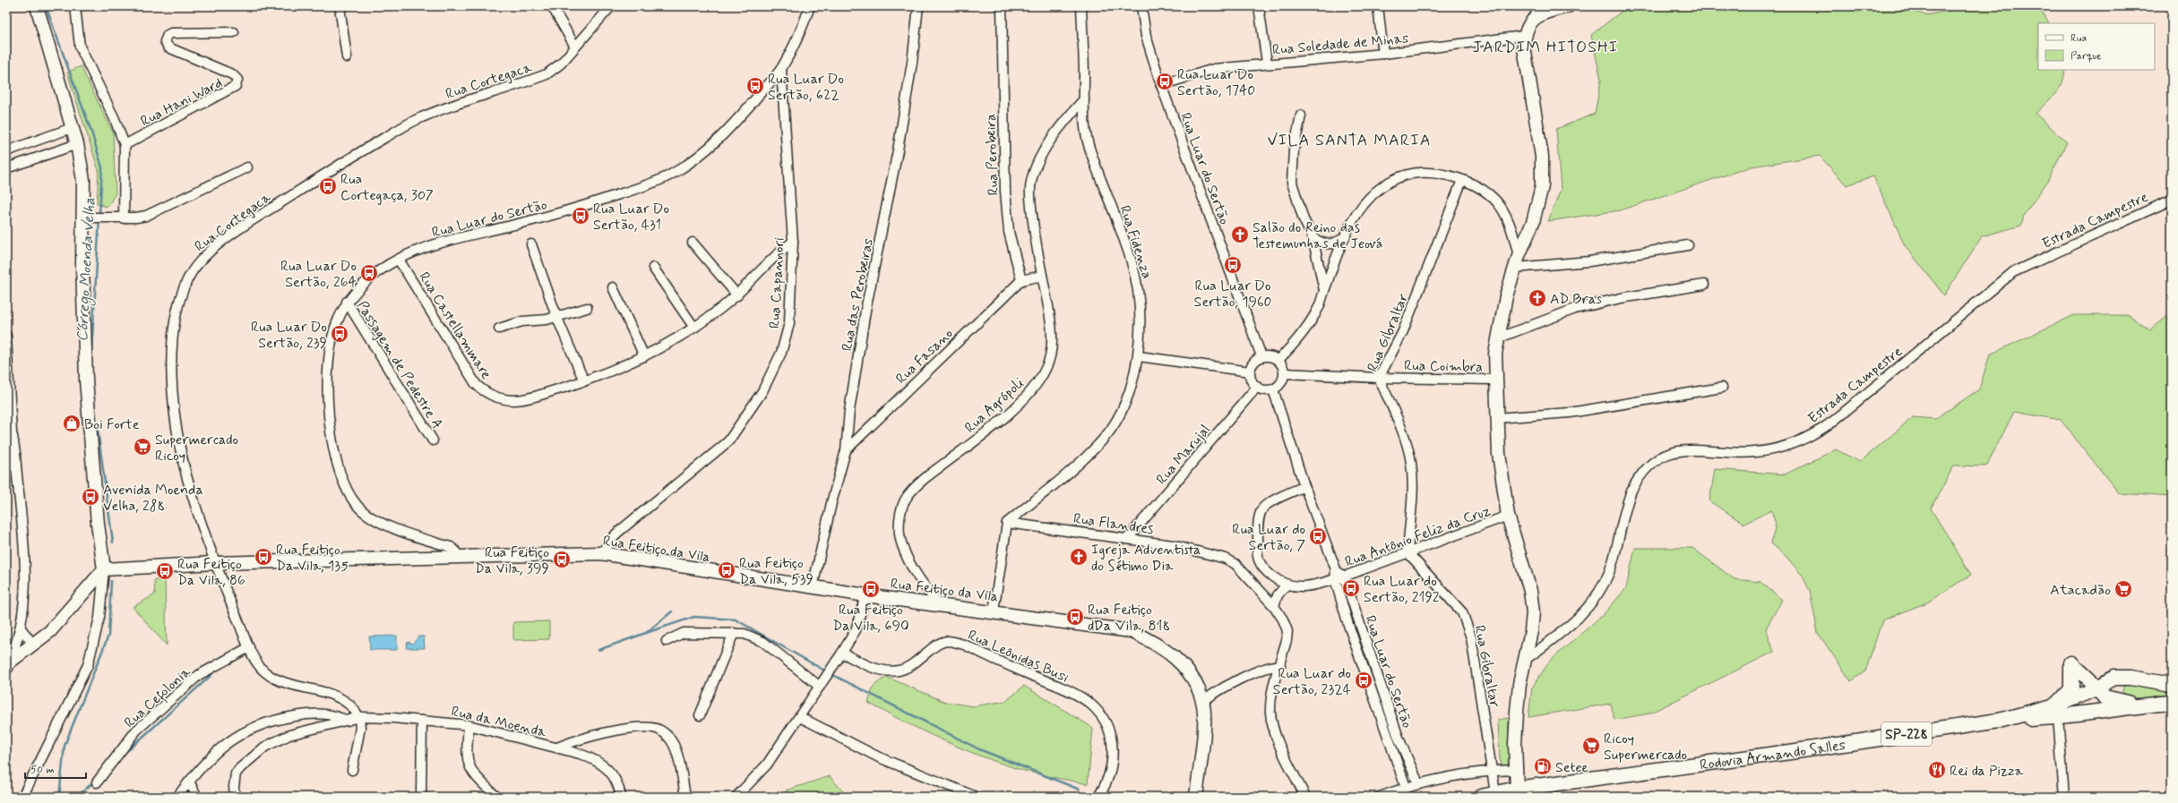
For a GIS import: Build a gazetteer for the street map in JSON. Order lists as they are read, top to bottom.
{
  "streets": {
    "main road": ["SP-228", "Rodovia Armando Salles"],
    "street": [
      "Rua Soledade de Minas",
      "Rua Cortegaca",
      "Rua Hani Ward",
      "Rua Perobeira",
      "Rua Luar do Sertão",
      "Estrada Campestre",
      "Rua Fidenza",
      "Rua Capannori",
      "Rua das Perobeiras",
      "Rua Castellammare",
      "Rua Gibraltar",
      "Rua Fasano",
      "Passagem de Pedestre A",
      "Rua Coimbra",
      "Rua Agrópoli",
      "Rua Marujal",
      "Rua Flandres",
      "Rua Antônio Feliz da Cruz",
      "Rua Feitiço da Vila",
      "Rua Leônidas Busi",
      "Rua Cefolonia",
      "Rua da Moenda"
    ]
  },
  "crossings": [
    ["Rua Soledade de Minas", "Rua Luar do Sertão"],
    ["Rua Cortegaca", "Rua Cefolonia"],
    ["Rua Cortegaca", "Rua da Moenda"],
    ["Rua Perobeira", "Rua Fasano"],
    ["Rua Luar do Sertão", "Rua Capannori"],
    ["Rua Luar do Sertão", "Rua Castellammare"],
    ["Rua Luar do Sertão", "Passagem de Pedestre A"],
    ["Rua Luar do Sertão", "Rua Coimbra"],
    ["Rua Luar do Sertão", "Rua Marujal"],
    ["Rua Luar do Sertão", "Rua Antônio Feliz da Cruz"],
    ["Rua Luar do Sertão", "Rua Feitiço da Vila"],
    ["Rua Fidenza", "Rua Agrópoli"],
    ["Rua Fidenza", "Rua Flandres"],
    ["Rua Capannori", "Rua Castellammare"],
    ["Rua Capannori", "Rua Feitiço da Vila"],
    ["Rua das Perobeiras", "Rua Fasano"],
    ["Rua das Perobeiras", "Rua Feitiço da Vila"],
    ["Rua Gibraltar", "Rua Coimbra"],
    ["Rua Gibraltar", "Rua Antônio Feliz da Cruz"],
    ["Rua Gibraltar", "Rodovia Armando Salles"],
    ["Rua Coimbra", "Rua Marujal"],
    ["Rua Agrópoli", "Rua Feitiço da Vila"],
    ["Rua Marujal", "Rua Flandres"]
  ],
  "districts": ["JARDIM HITOSHI", "VILA SANTA MARIA"],
  "water": ["Córrego Moenda Velha"],
  "places": {
    "bus stop": [
      "Rua Luar Do Sertão, 1740",
      "Rua Luar Do Sertão, 622",
      "Rua Cortegaça, 307",
      "Rua Luar Do Sertão, 431",
      "Rua Luar Do Sertão, 1960",
      "Rua Luar Do Sertão, 264",
      "Rua Luar Do Sertão, 239",
      "Avenida Moenda Velha, 288",
      "Rua Luar do Sertão, 7",
      "Rua Feitiço Da Vila, 135",
      "Rua Feitiço Da Vila, 399",
      "Rua Feitiço Da Vila, 539",
      "Rua Feitiço Da Vila, 86",
      "Rua Luar do Sertão, 2192",
      "Rua Feitiço Da Vila, 690",
      "Rua Feitiço dDa Vila, 818",
      "Rua Luar do Sertão, 2324"
    ],
    "church": ["Salão do Reino das Testemunhas de Jeová", "AD Bras", "Igreja Adventista do Sétimo Dia"],
    "shop": ["Boi Forte"],
    "supermarket": ["Supermercado Ricoy", "Atacadão", "Ricoy Supermercado"],
    "fuel station": ["Setee"],
    "restaurant": ["Rei da Pizza"]
  },
  "legend": ["Rua", "Parque"],
  "scale_bar": "50 m"
}
